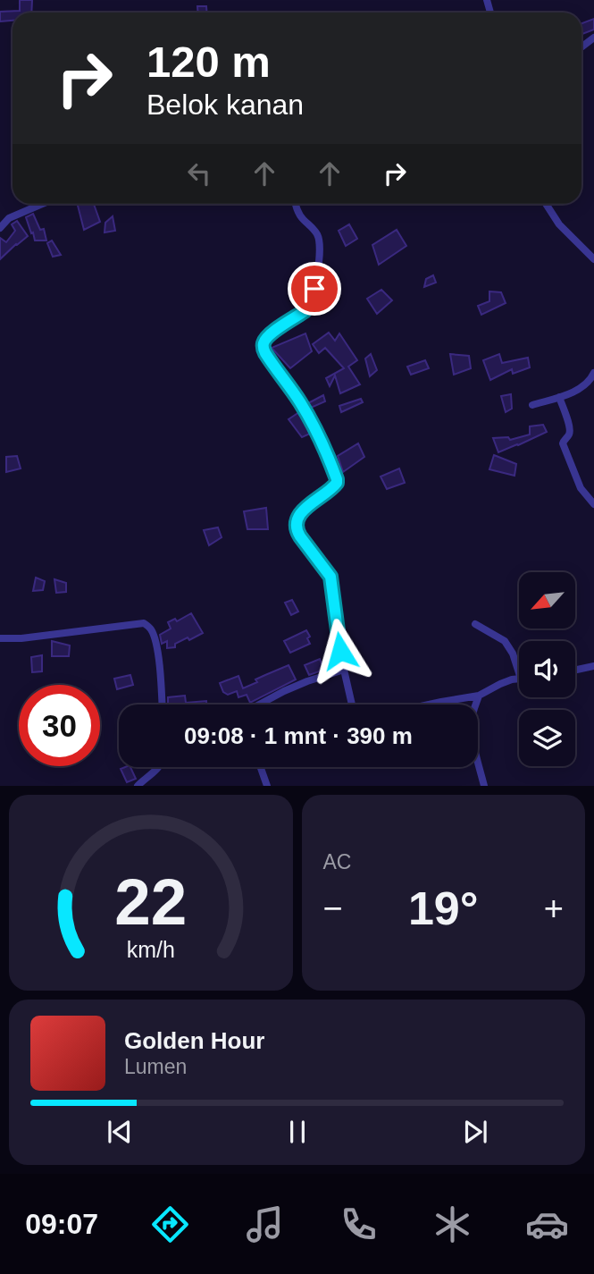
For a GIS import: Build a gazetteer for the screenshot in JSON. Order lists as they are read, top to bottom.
{
  "north": "bottom left",
  "page": {
    "turn": ["120 m", "Belok kanan"],
    "limit": "30",
    "trip": "09:08 · 1 mnt · 390 m",
    "tile": "AC",
    "heat": ["−", "19°", "+"],
    "song": ["Golden Hour", "Lumen"],
    "tabs": "09:07",
    "gauge": ["22", "km/h"]
  }
}
